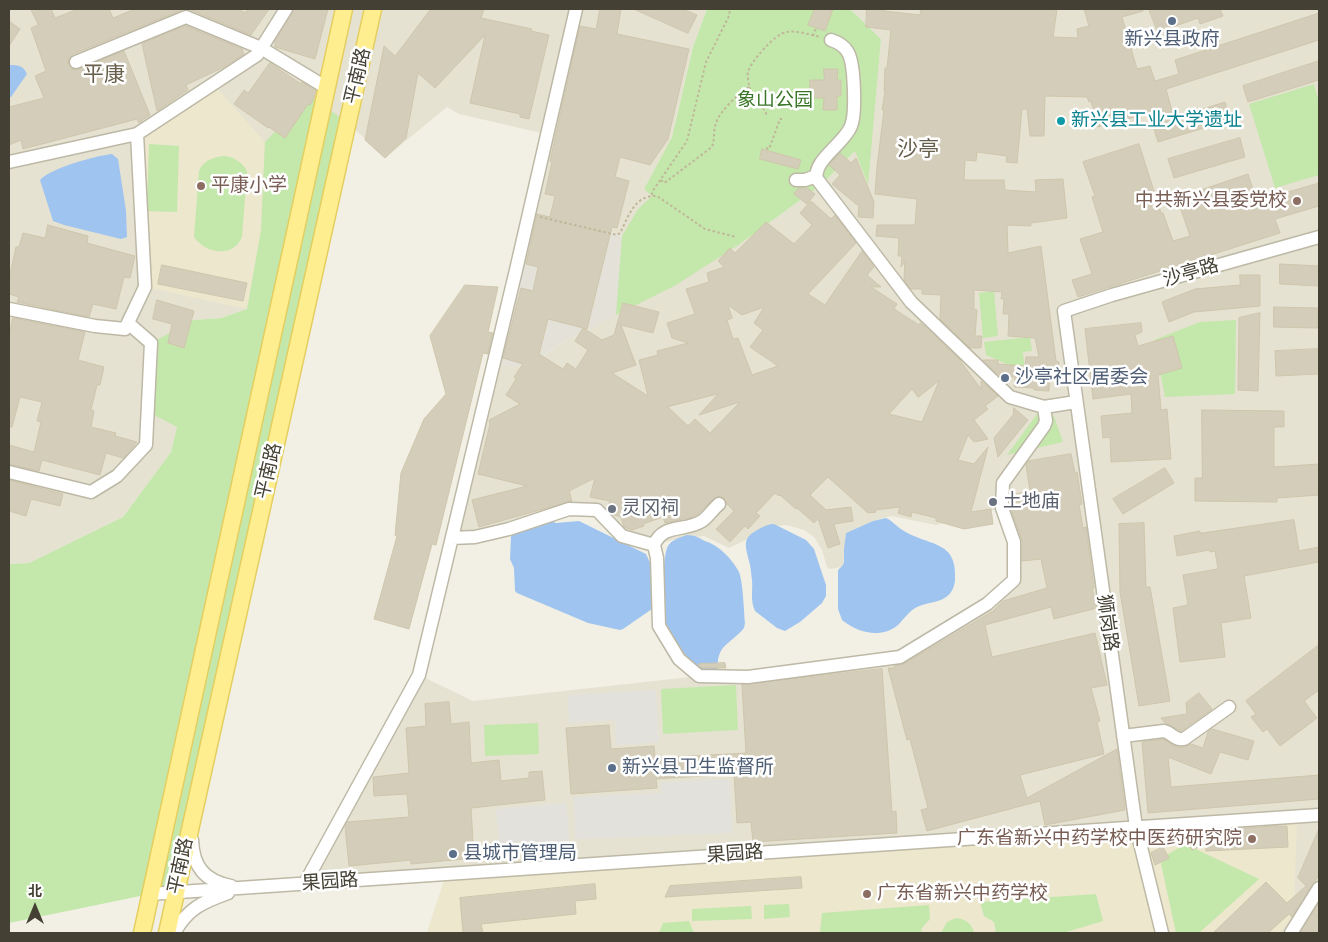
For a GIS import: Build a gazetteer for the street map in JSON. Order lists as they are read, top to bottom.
{
  "streets": {
    "main road": ["平南路"],
    "street": ["沙亭路", "狮岗路", "果园路"]
  },
  "crossings": [
    ["平南路", "果园路"],
    ["沙亭路", "狮岗路"],
    ["狮岗路", "果园路"]
  ],
  "districts": ["平康", "沙亭"],
  "parks": ["象山公园"],
  "places": [
    "新兴县政府",
    "新兴县工业大学遗址",
    "平康小学",
    "中共新兴县委党校",
    "沙亭社区居委会",
    "土地庙",
    "灵冈祠",
    "新兴县卫生监督所",
    "广东省新兴中药学校中医药研究院",
    "县城市管理局",
    "广东省新兴中药学校"
  ],
  "north": "top"
}
